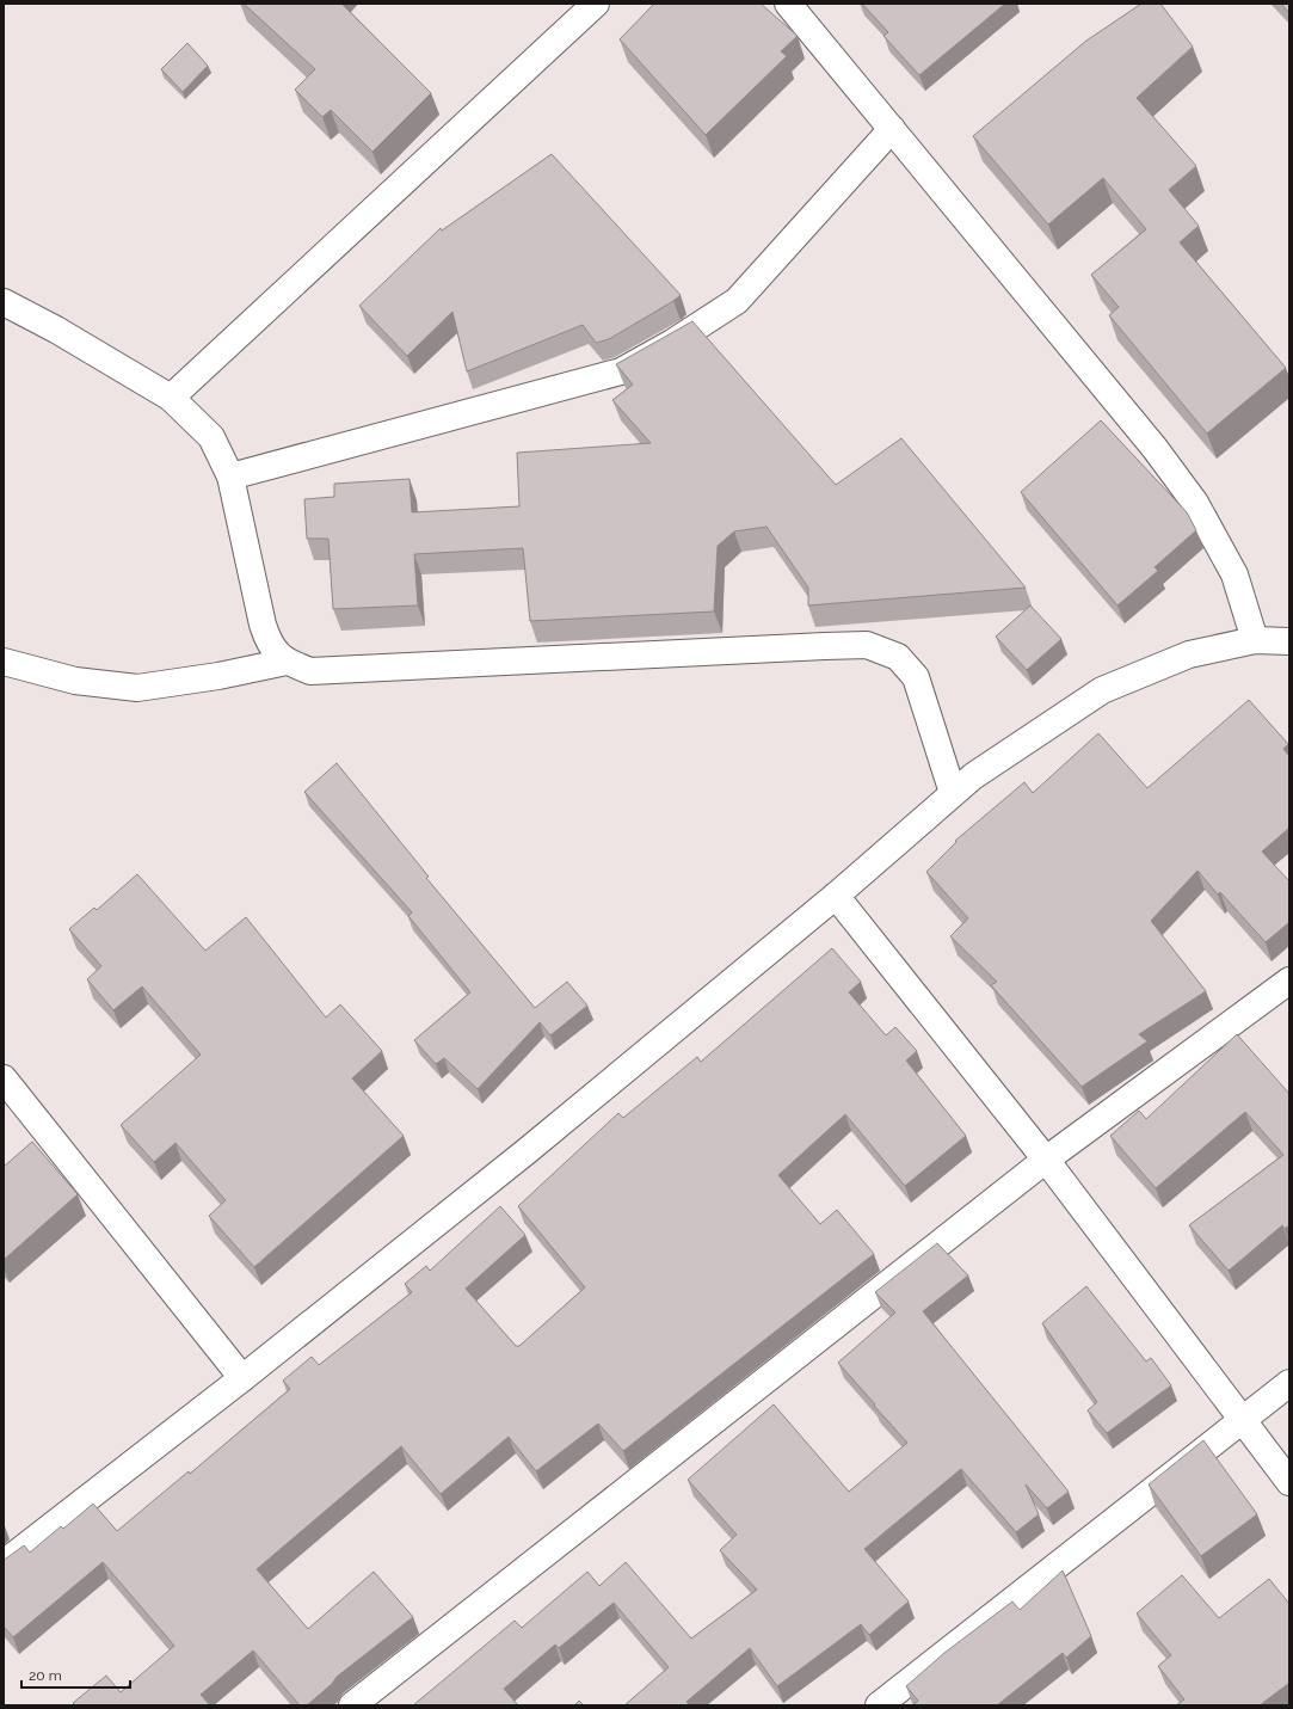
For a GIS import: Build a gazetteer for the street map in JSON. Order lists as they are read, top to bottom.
{
  "scale_bar": "20 m"
}
